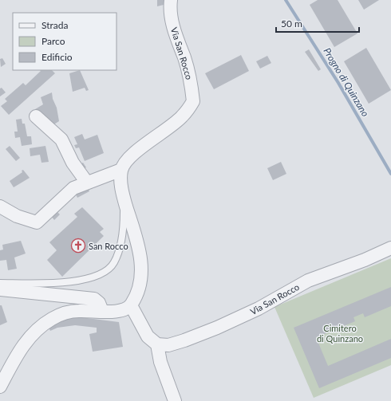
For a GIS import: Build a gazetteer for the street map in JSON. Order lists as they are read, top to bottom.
{
  "streets": {
    "street": ["Via San Rocco"]
  },
  "water": ["Progno di Quinzano"],
  "parks": ["Cimitero di Quinzano"],
  "places": {
    "church": ["San Rocco"]
  },
  "legend": ["Strada", "Parco", "Edificio"],
  "scale_bar": "50 m"
}
